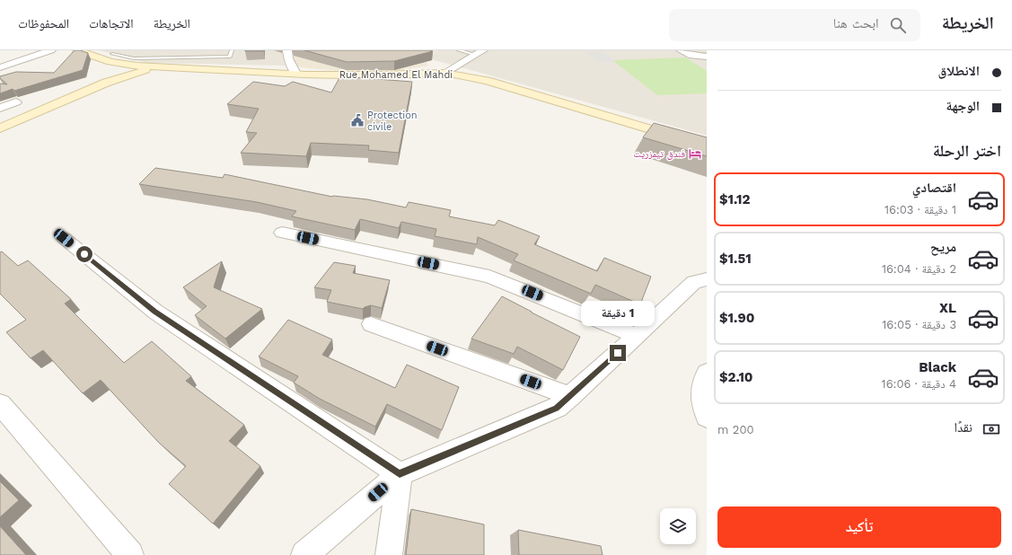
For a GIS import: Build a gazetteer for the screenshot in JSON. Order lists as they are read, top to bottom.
{
  "streets": {
    "main road": ["Rue Mohamed El Mahdi"]
  },
  "places": {
    "public building": ["Protection civile"],
    "hotel": ["فندق تيمزريت"]
  },
  "page": {
    "header": "الخريطة",
    "search": "ابحث هنا",
    "nav": ["الخريطة", "الاتجاهات", "المحفوظات"],
    "banner": ["الانطلاق", "الوجهة"],
    "heading": "اختر الرحلة",
    "list": [
      {
        "name": "اقتصادي",
        "note": "1 دقيقة · 16:03",
        "value": "$1.12"
      },
      {
        "name": "مريح",
        "note": "2 دقيقة · 16:04",
        "value": "$1.51"
      },
      {
        "name": "XL",
        "note": "3 دقيقة · 16:05",
        "value": "$1.90"
      },
      {
        "name": "Black",
        "note": "4 دقيقة · 16:06",
        "value": "$2.10"
      }
    ],
    "bubble": "1 دقيقة",
    "pay": ["نقدًا", "200 m"],
    "buttons": "تأكيد"
  }
}
